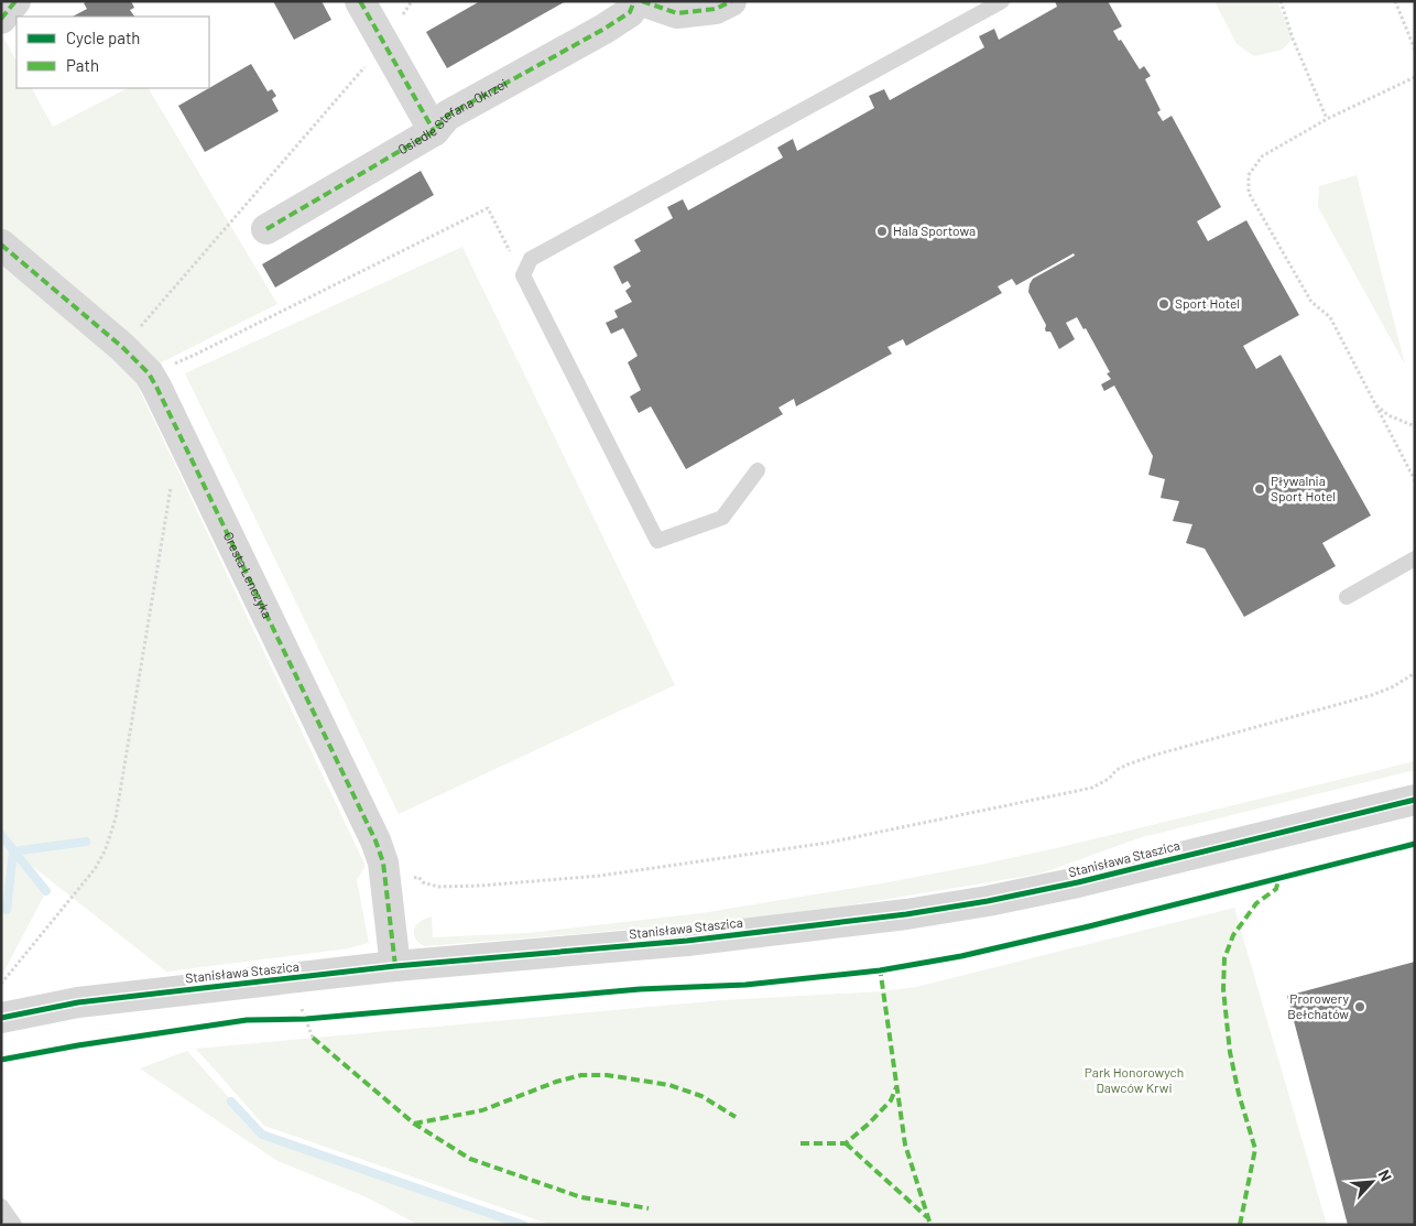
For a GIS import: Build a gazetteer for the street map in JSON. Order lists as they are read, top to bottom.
{
  "streets": {
    "street": ["Osiedle Stefana Okrzei", "Oresta Lenczyka", "Stanisława Staszica"]
  },
  "crossings": [
    ["Oresta Lenczyka", "Stanisława Staszica"]
  ],
  "parks": ["Park Honorowych Dawców Krwi"],
  "places": [
    "Hala Sportowa",
    "Sport Hotel",
    "Pływalnia Sport Hotel",
    "Prorowery Bełchatów"
  ],
  "legend": ["Cycle path", "Path"],
  "north": "top right"
}
